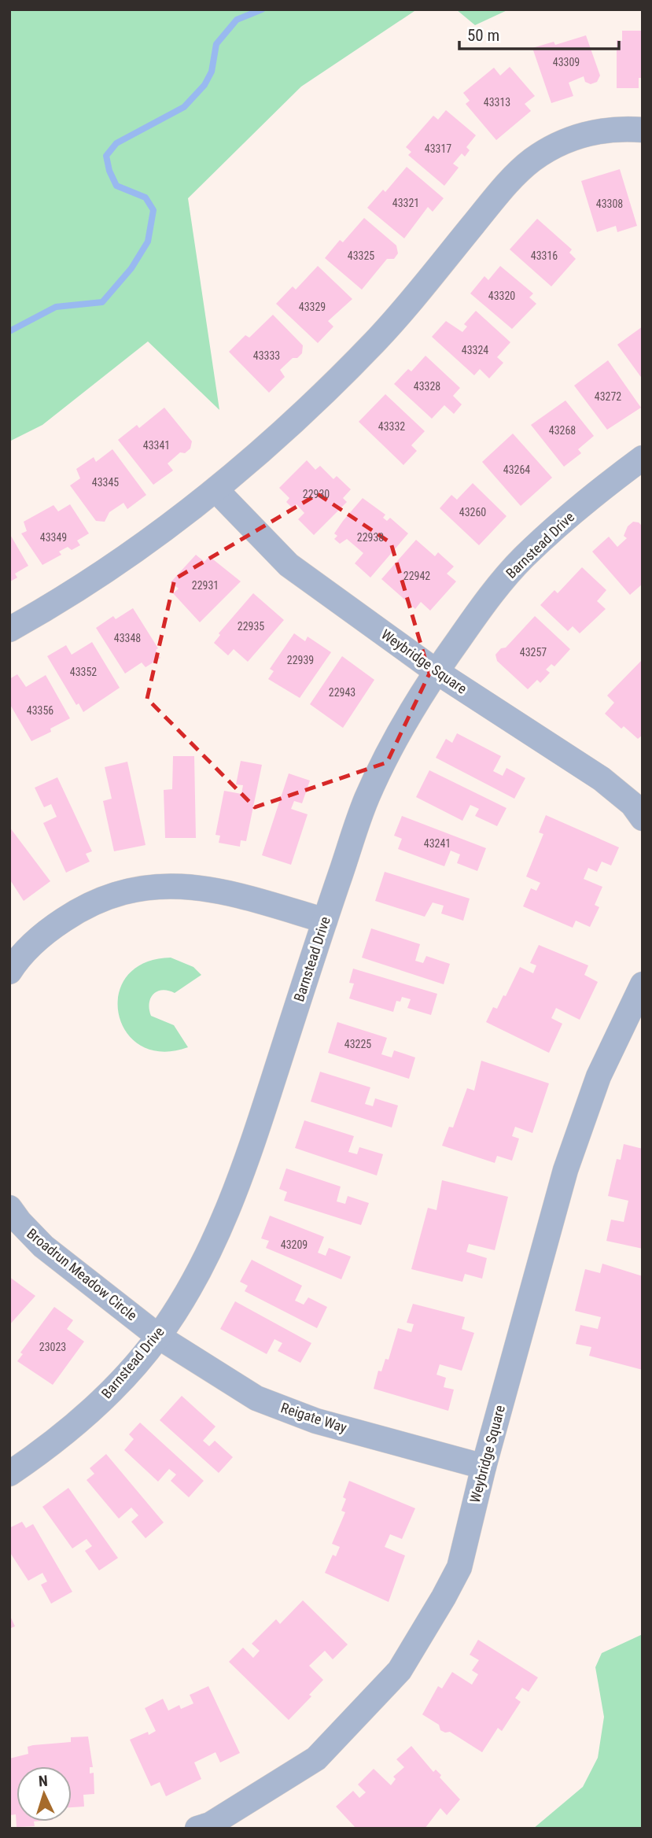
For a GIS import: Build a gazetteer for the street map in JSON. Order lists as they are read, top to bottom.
{
  "streets": {
    "street": [
      "Barnstead Drive",
      "Weybridge Square",
      "Broadrun Meadow Circle",
      "Reigate Way"
    ]
  },
  "crossings": [
    ["Barnstead Drive", "Weybridge Square"],
    ["Barnstead Drive", "Broadrun Meadow Circle"],
    ["Barnstead Drive", "Reigate Way"],
    ["Weybridge Square", "Reigate Way"],
    ["Broadrun Meadow Circle", "Reigate Way"]
  ],
  "house_numbers": [
    "43309",
    "43313",
    "43317",
    "43321",
    "43308",
    "43325",
    "43316",
    "43320",
    "43329",
    "43324",
    "43333",
    "43328",
    "43272",
    "43332",
    "43268",
    "43341",
    "43264",
    "43345",
    "22930",
    "43260",
    "43349",
    "22938",
    "22942",
    "22931",
    "22935",
    "43348",
    "43257",
    "22939",
    "43352",
    "22943",
    "43356",
    "43241",
    "43225",
    "43209",
    "23023"
  ],
  "scale_bar": "50 m",
  "north": "top"
}
